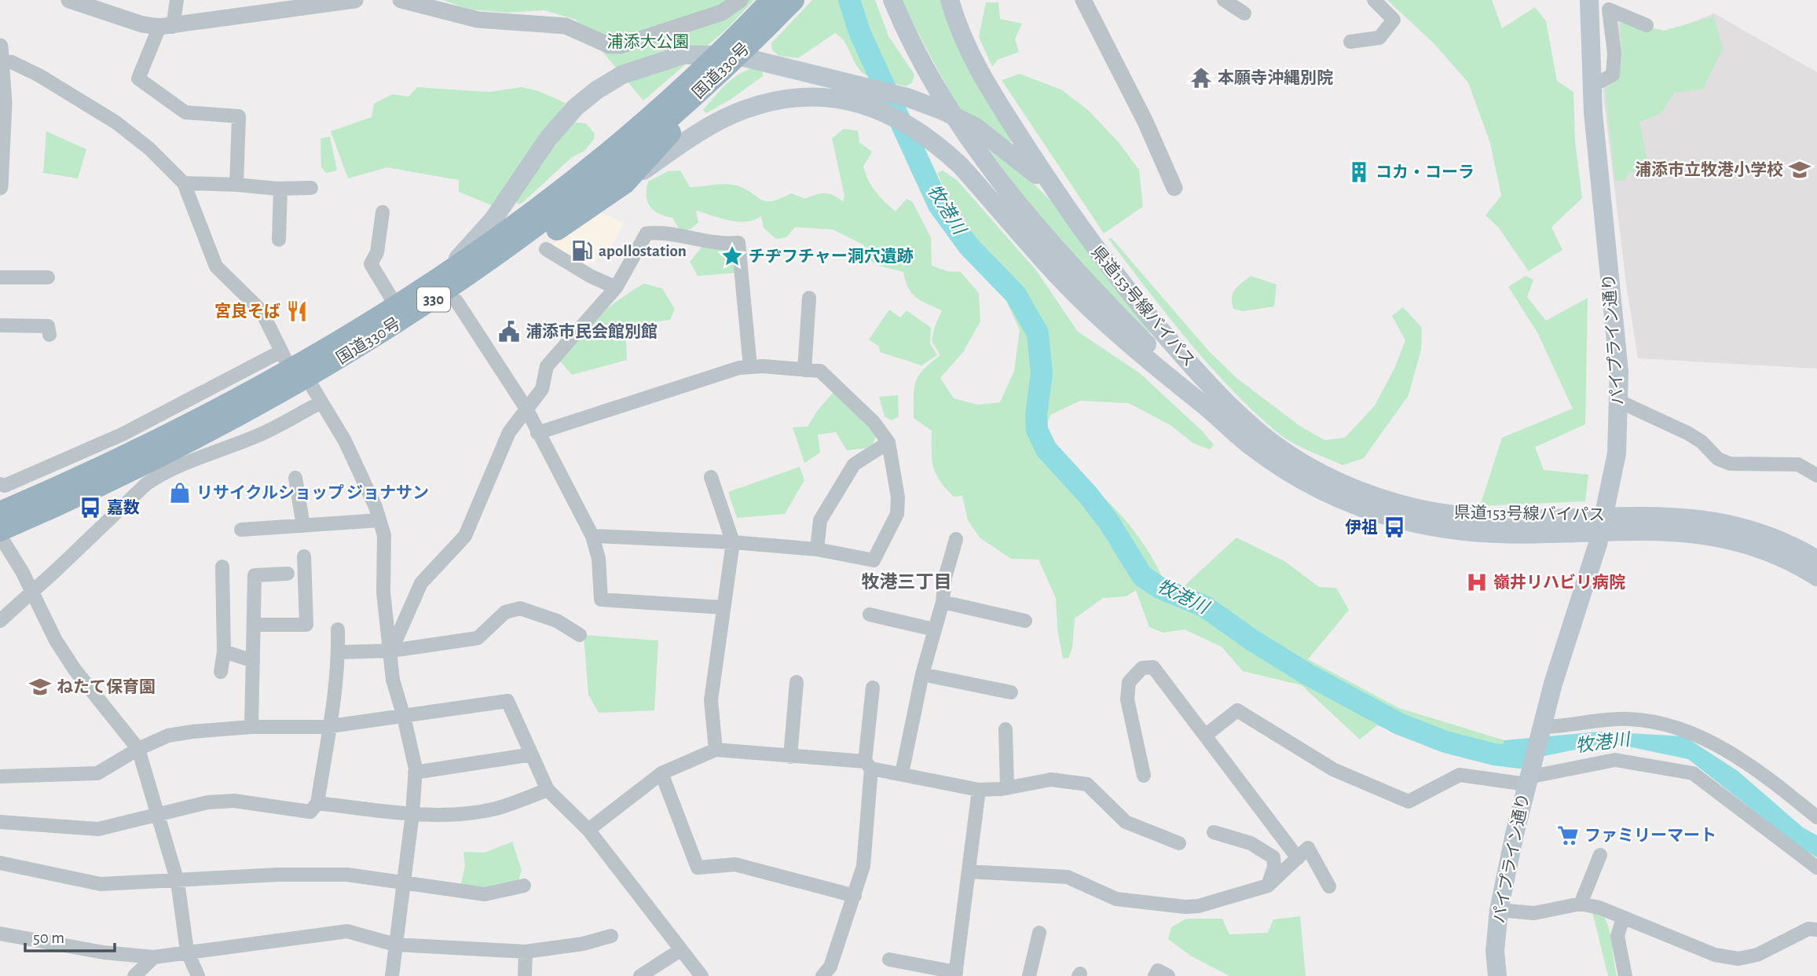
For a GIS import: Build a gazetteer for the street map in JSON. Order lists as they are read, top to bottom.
{
  "streets": {
    "highway": ["国道330号", "330"],
    "main road": ["県道153号線バイパス", "パイプライン通り"]
  },
  "districts": ["牧港三丁目"],
  "water": ["牧港川"],
  "parks": ["浦添大公園"],
  "places": {
    "temple": ["本願寺沖縄別院"],
    "school or university": ["浦添市立牧港小学校", "ねたて保育園"],
    "building": ["コカ・コーラ"],
    "fuel station": ["apollostation"],
    "place": ["チヂフチャー洞穴遺跡"],
    "restaurant": ["宮良そば"],
    "public building": ["浦添市民会館別館"],
    "shop": ["リサイクルショップ ジョナサン"],
    "bus stop": ["嘉数", "伊祖"],
    "hospital": ["嶺井リハビリ病院"],
    "supermarket": ["ファミリーマート"]
  },
  "scale_bar": "50 m"
}
